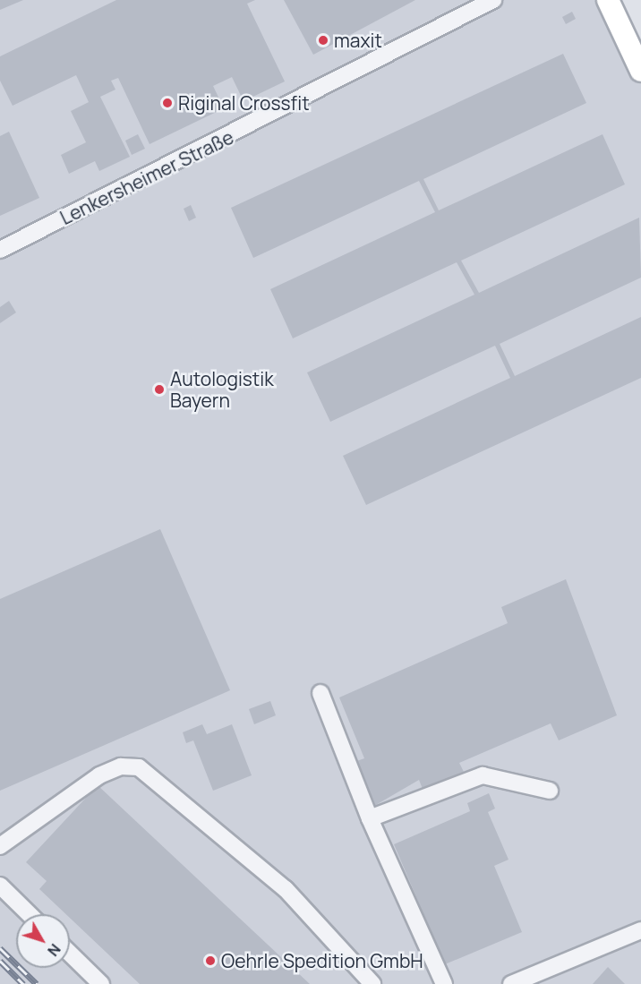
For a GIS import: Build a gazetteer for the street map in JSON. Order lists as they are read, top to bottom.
{
  "streets": {
    "street": ["Lenkersheimer Straße"]
  },
  "places": [
    "maxit",
    "Riginal Crossfit",
    "Autologistik Bayern",
    "Oehrle Spedition GmbH"
  ],
  "north": "bottom right"
}
